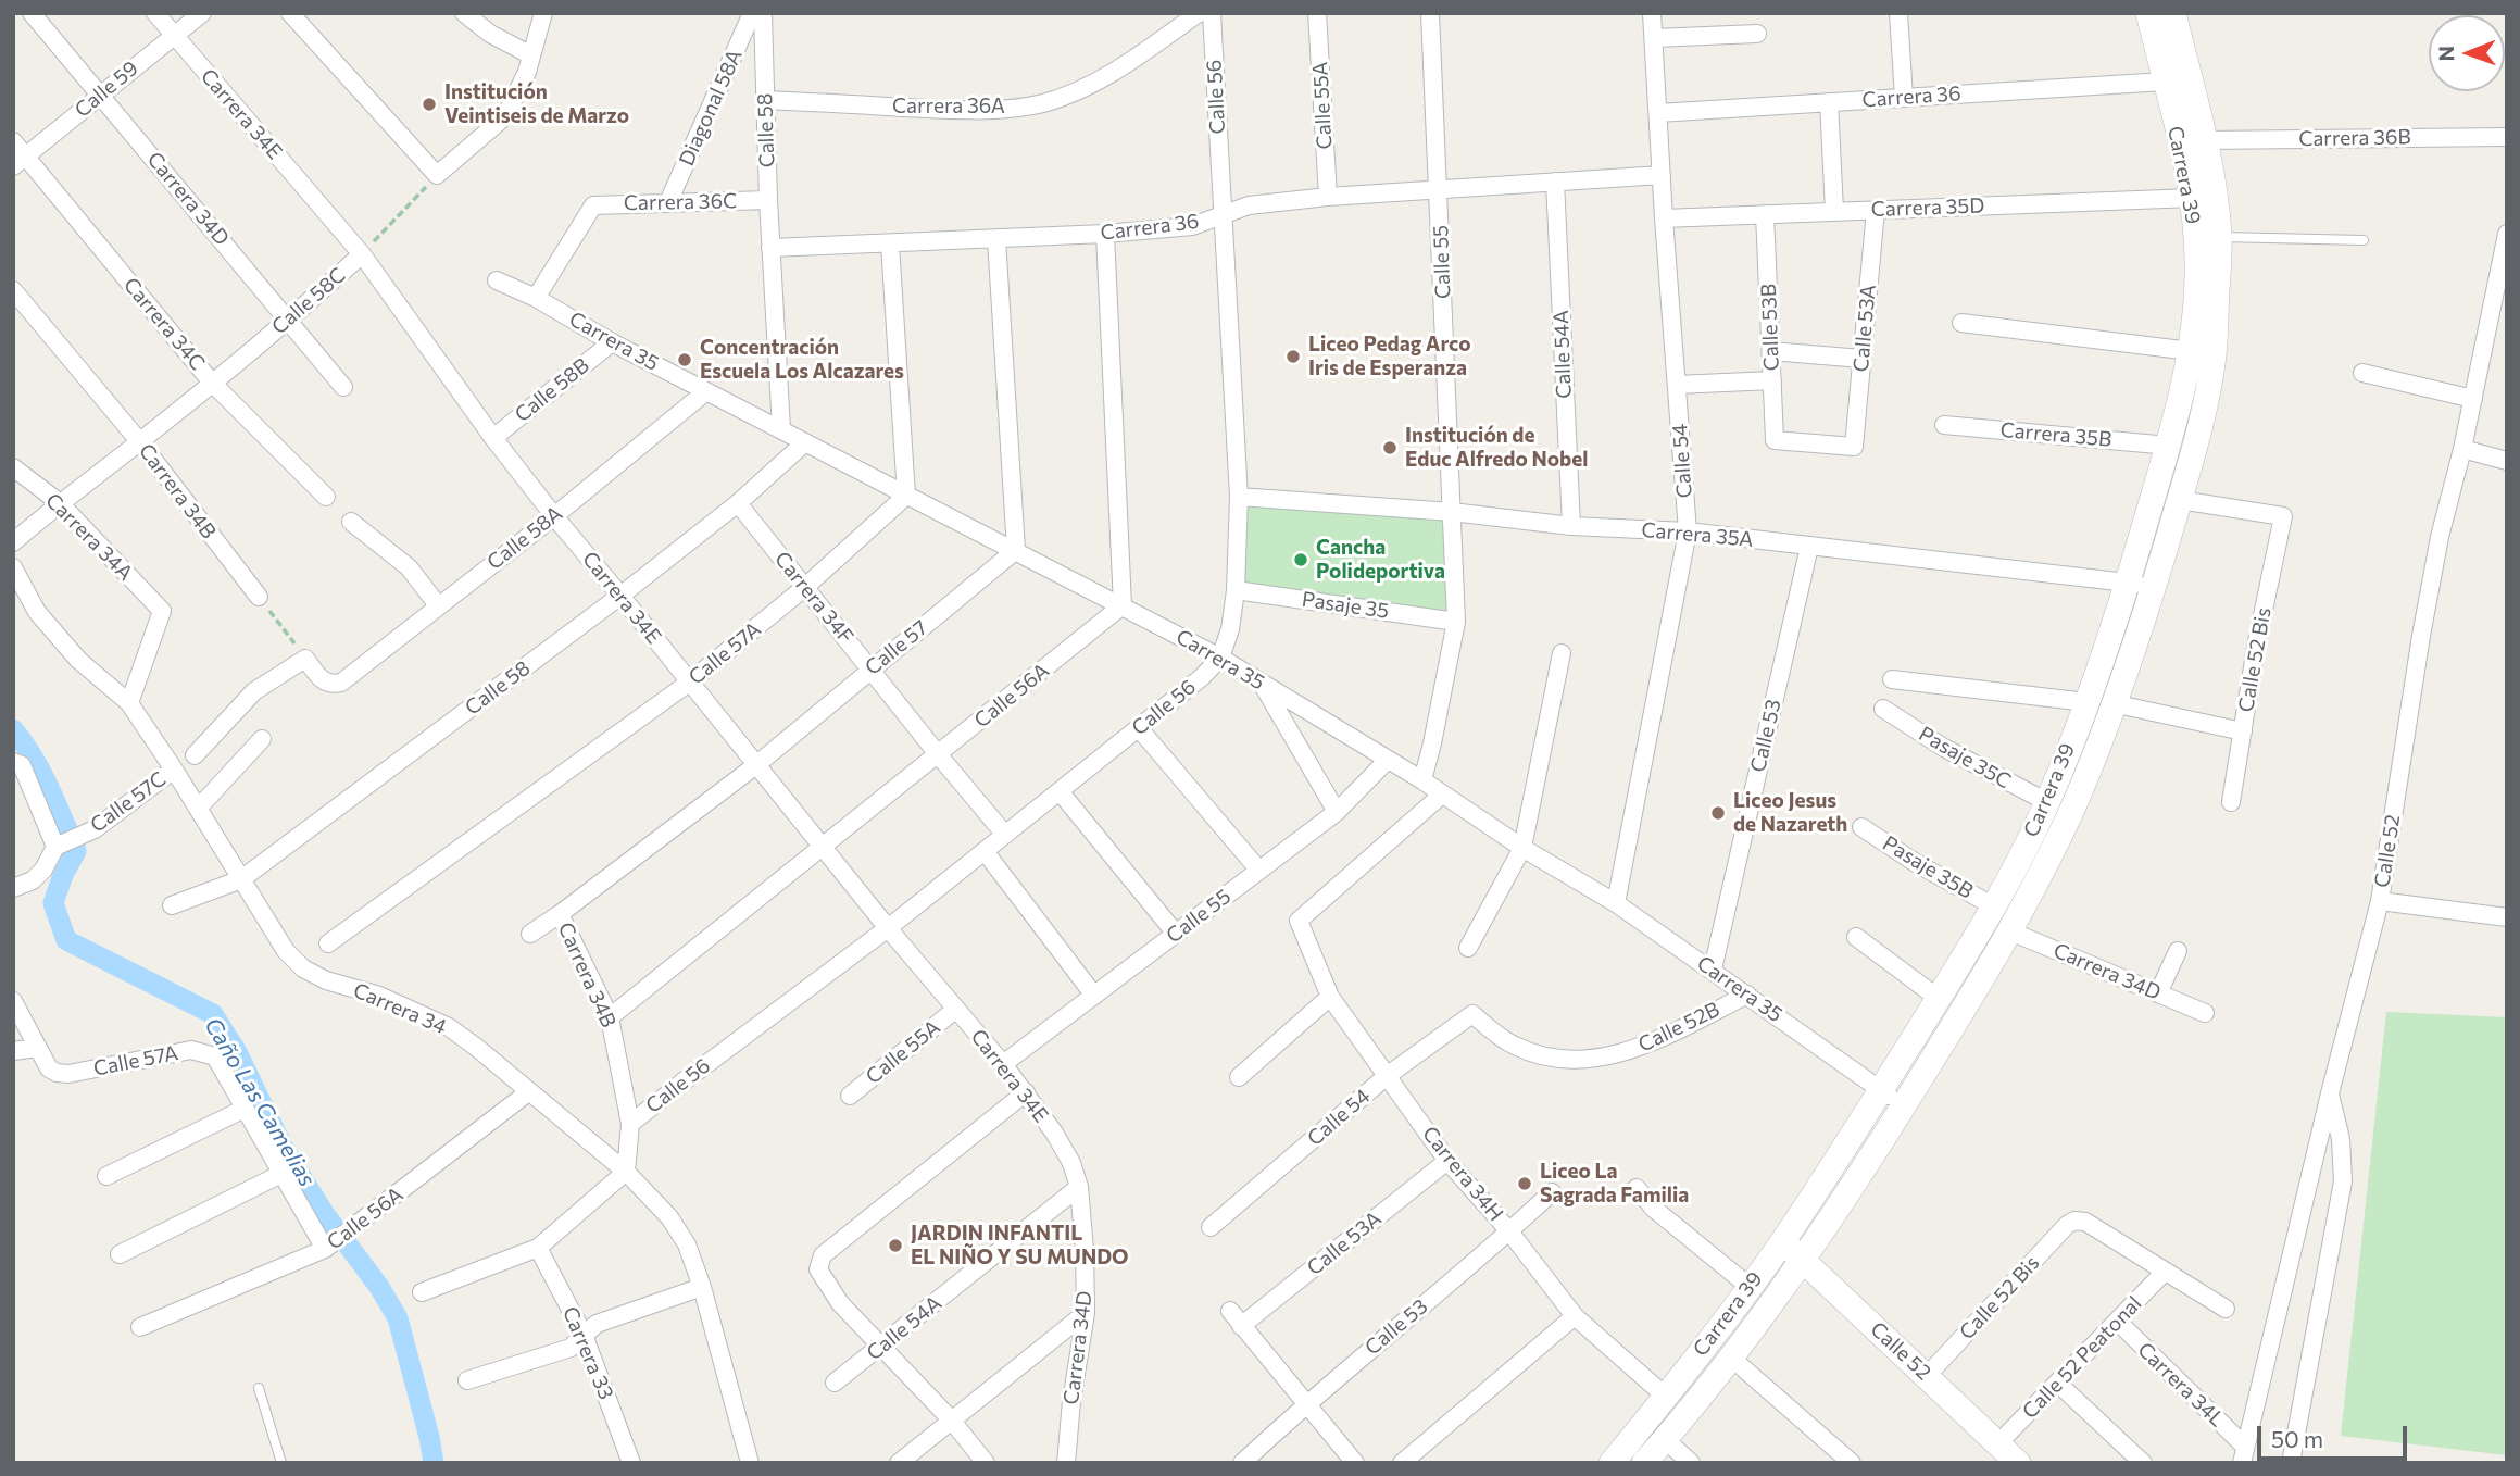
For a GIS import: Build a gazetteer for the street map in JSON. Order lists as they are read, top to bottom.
{
  "streets": {
    "main road": ["Carrera 39", "Calle 52"],
    "street": [
      "Calle 59",
      "Calle 56",
      "Carrera 36",
      "Calle 55A",
      "Carrera 36A",
      "Diagonal 58A",
      "Carrera 34E",
      "Calle 58",
      "Carrera 36B",
      "Carrera 34D",
      "Carrera 36C",
      "Carrera 35D",
      "Calle 55",
      "Calle 58C",
      "Carrera 34C",
      "Calle 53B",
      "Calle 53A",
      "Carrera 35",
      "Calle 54A",
      "Calle 58B",
      "Carrera 35B",
      "Calle 54",
      "Carrera 34B",
      "Carrera 35A",
      "Carrera 34A",
      "Calle 58A",
      "Carrera 34F",
      "Pasaje 35",
      "Calle 57",
      "Calle 57A",
      "Calle 52 Bis",
      "Calle 56A",
      "Calle 53",
      "Pasaje 35C",
      "Calle 57C",
      "Pasaje 35B",
      "Carrera 34",
      "Calle 52B",
      "Carrera 34H",
      "Carrera 33",
      "Calle 52 Peatonal",
      "Carrera 34L"
    ]
  },
  "crossings": [
    ["Calle 59", "Carrera 34E"],
    ["Calle 59", "Carrera 34D"],
    ["Calle 59", "Carrera 34C"],
    ["Calle 56", "Carrera 36"],
    ["Calle 56", "Carrera 34E"],
    ["Calle 56", "Carrera 35"],
    ["Calle 56", "Carrera 34B"],
    ["Calle 56", "Carrera 35A"],
    ["Calle 56", "Carrera 34F"],
    ["Calle 56", "Pasaje 35"],
    ["Carrera 36", "Calle 55A"],
    ["Carrera 36", "Calle 58"],
    ["Carrera 36", "Carrera 39"],
    ["Carrera 36", "Calle 55"],
    ["Carrera 36", "Calle 54A"],
    ["Carrera 36", "Calle 54"],
    ["Calle 55A", "Carrera 34E"],
    ["Carrera 36A", "Calle 58"],
    ["Diagonal 58A", "Carrera 36C"],
    ["Carrera 34E", "Calle 58"],
    ["Carrera 34E", "Carrera 34D"],
    ["Carrera 34E", "Calle 55"],
    ["Carrera 34E", "Calle 58C"],
    ["Carrera 34E", "Calle 54A"],
    ["Carrera 34E", "Calle 58B"],
    ["Carrera 34E", "Calle 58A"],
    ["Carrera 34E", "Calle 57"],
    ["Carrera 34E", "Calle 57A"],
    ["Carrera 34E", "Calle 56A"],
    ["Calle 58", "Carrera 36C"],
    ["Calle 58", "Carrera 35"],
    ["Calle 58", "Carrera 34F"],
    ["Calle 58", "Carrera 34"],
    ["Carrera 36B", "Carrera 39"],
    ["Carrera 39", "Carrera 34D"],
    ["Carrera 39", "Carrera 35D"],
    ["Carrera 39", "Carrera 35"],
    ["Carrera 39", "Carrera 35B"],
    ["Carrera 39", "Carrera 35A"],
    ["Carrera 39", "Calle 52 Bis"],
    ["Carrera 39", "Pasaje 35C"],
    ["Carrera 39", "Calle 52"],
    ["Carrera 39", "Pasaje 35B"],
    ["Carrera 39", "Carrera 34H"],
    ["Carrera 34D", "Calle 58C"],
    ["Carrera 34D", "Calle 54A"],
    ["Carrera 36C", "Carrera 35"],
    ["Carrera 35D", "Calle 53B"],
    ["Carrera 35D", "Calle 53A"],
    ["Carrera 35D", "Calle 54"],
    ["Calle 55", "Carrera 35"],
    ["Calle 55", "Carrera 35A"],
    ["Calle 55", "Pasaje 35"],
    ["Calle 58C", "Carrera 34C"],
    ["Calle 58C", "Carrera 34B"],
    ["Calle 58C", "Carrera 34A"],
    ["Calle 53B", "Calle 53A"],
    ["Calle 53A", "Carrera 34H"],
    ["Carrera 35", "Calle 58B"],
    ["Carrera 35", "Calle 54"],
    ["Carrera 35", "Calle 58A"],
    ["Carrera 35", "Calle 57"],
    ["Carrera 35", "Calle 57A"],
    ["Carrera 35", "Calle 56A"],
    ["Carrera 35", "Calle 53"],
    ["Carrera 35", "Calle 52B"],
    ["Carrera 35", "Carrera 34H"],
    ["Calle 54A", "Carrera 35A"],
    ["Calle 54", "Carrera 35A"],
    ["Calle 54", "Calle 52B"],
    ["Calle 54", "Carrera 34H"],
    ["Carrera 34B", "Calle 57"],
    ["Carrera 34B", "Calle 56A"],
    ["Carrera 34B", "Carrera 34"],
    ["Carrera 35A", "Calle 53"],
    ["Carrera 34A", "Carrera 34"],
    ["Carrera 34F", "Calle 57"],
    ["Carrera 34F", "Calle 57A"],
    ["Carrera 34F", "Calle 56A"],
    ["Calle 52 Bis", "Calle 52"],
    ["Calle 52 Bis", "Calle 52 Peatonal"],
    ["Calle 56A", "Carrera 34"],
    ["Calle 53", "Carrera 34H"],
    ["Calle 57C", "Carrera 34"],
    ["Calle 52", "Calle 52 Peatonal"],
    ["Calle 52", "Carrera 34L"],
    ["Calle 52 Peatonal", "Carrera 34L"]
  ],
  "water": ["Caño Las Camelias"],
  "places": [
    "Institución Veintiseis de Marzo",
    "Liceo Pedag Arco Iris de Esperanza",
    "Concentración Escuela Los Alcazares",
    "Institución de Educ Alfredo Nobel",
    "Cancha Polideportiva",
    "Liceo Jesus de Nazareth",
    "Liceo La Sagrada Familia",
    "JARDIN INFANTIL EL NIÑO Y SU MUNDO"
  ],
  "scale_bar": "50 m",
  "north": "left"
}
